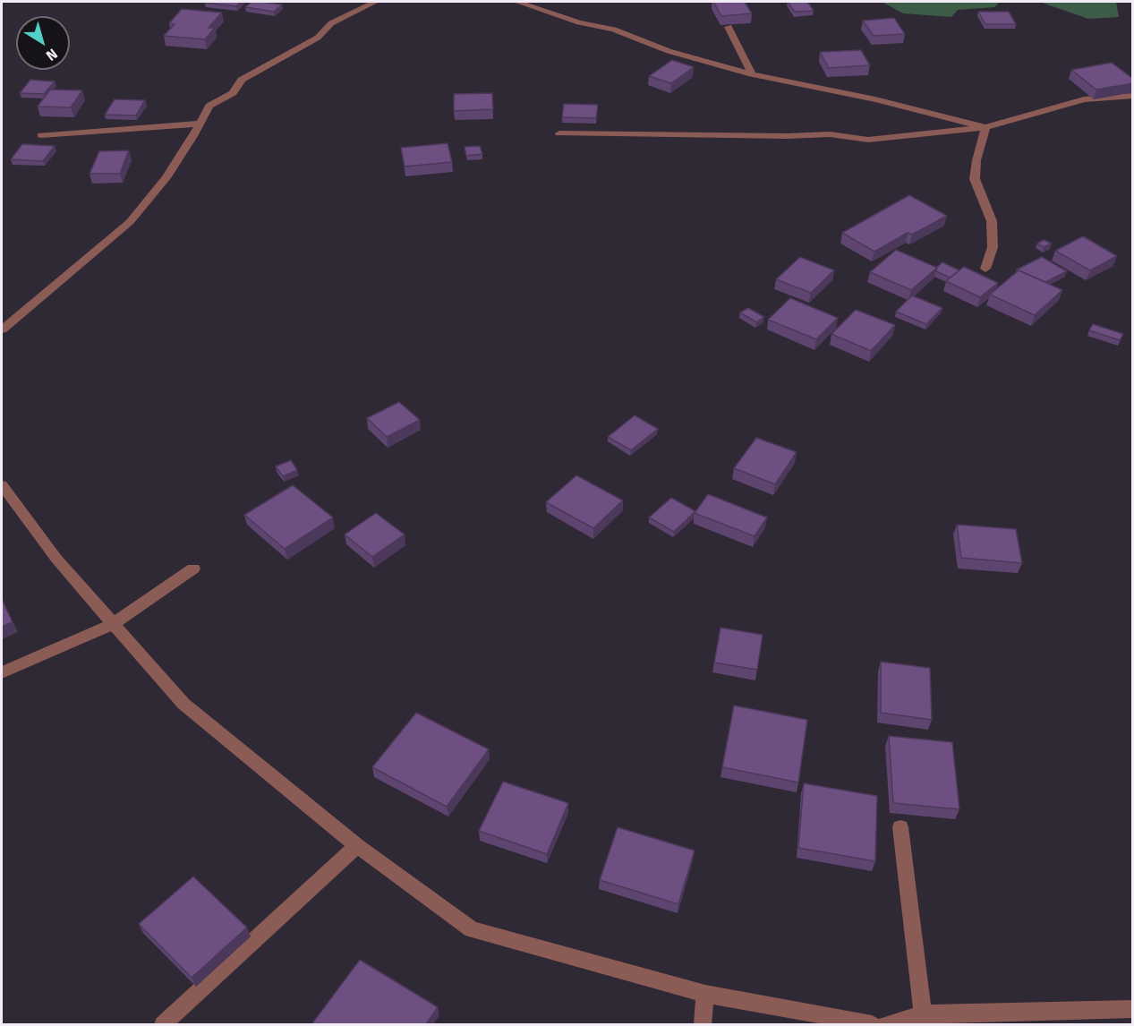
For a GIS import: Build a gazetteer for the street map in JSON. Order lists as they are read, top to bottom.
{
  "north": "bottom right"
}
